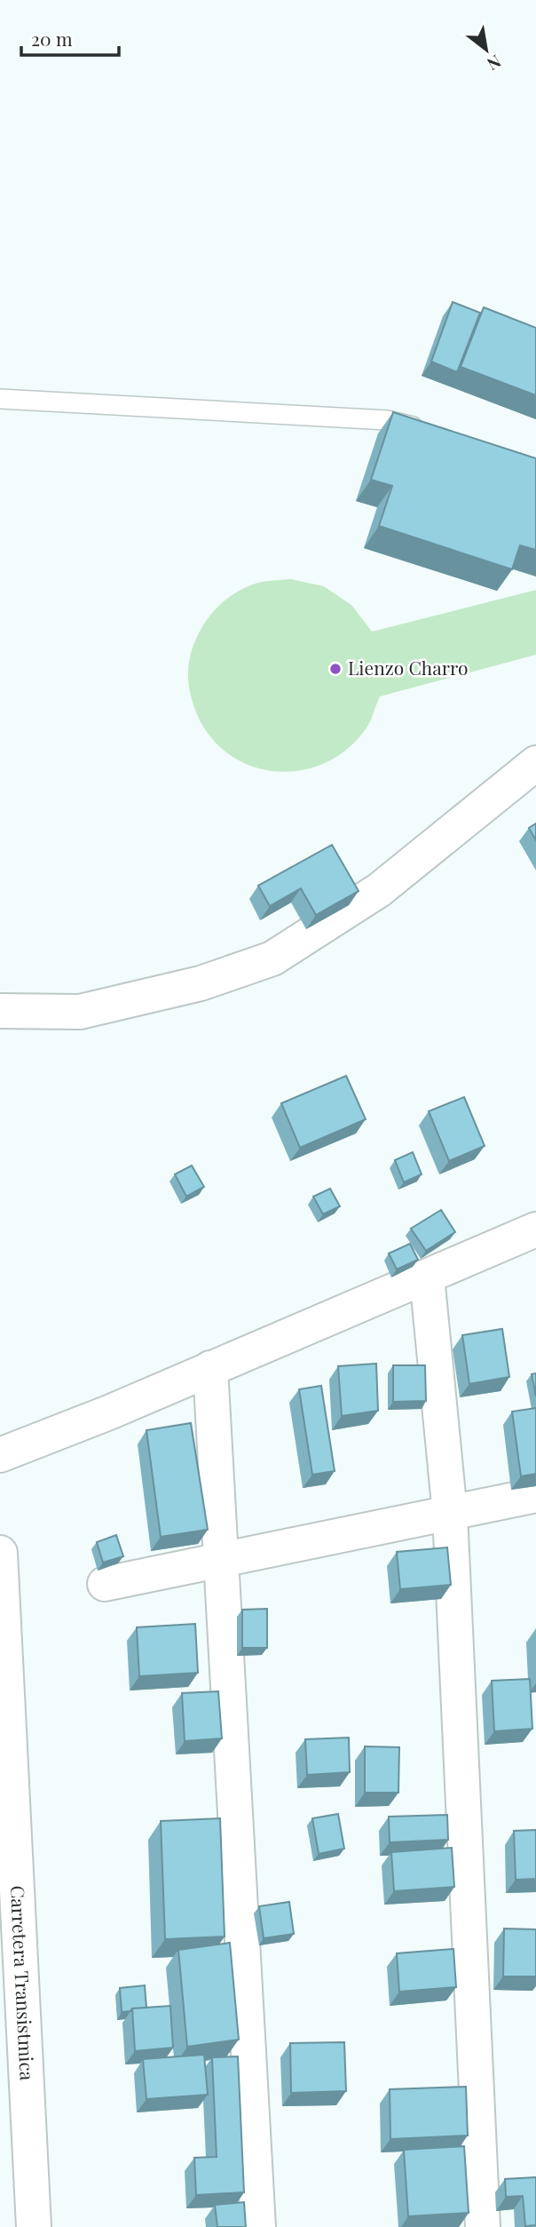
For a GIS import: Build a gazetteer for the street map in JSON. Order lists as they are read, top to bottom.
{
  "streets": {
    "street": ["Carretera Transistmica"]
  },
  "places": ["Lienzo Charro"],
  "scale_bar": "20 m",
  "north": "bottom right"
}
